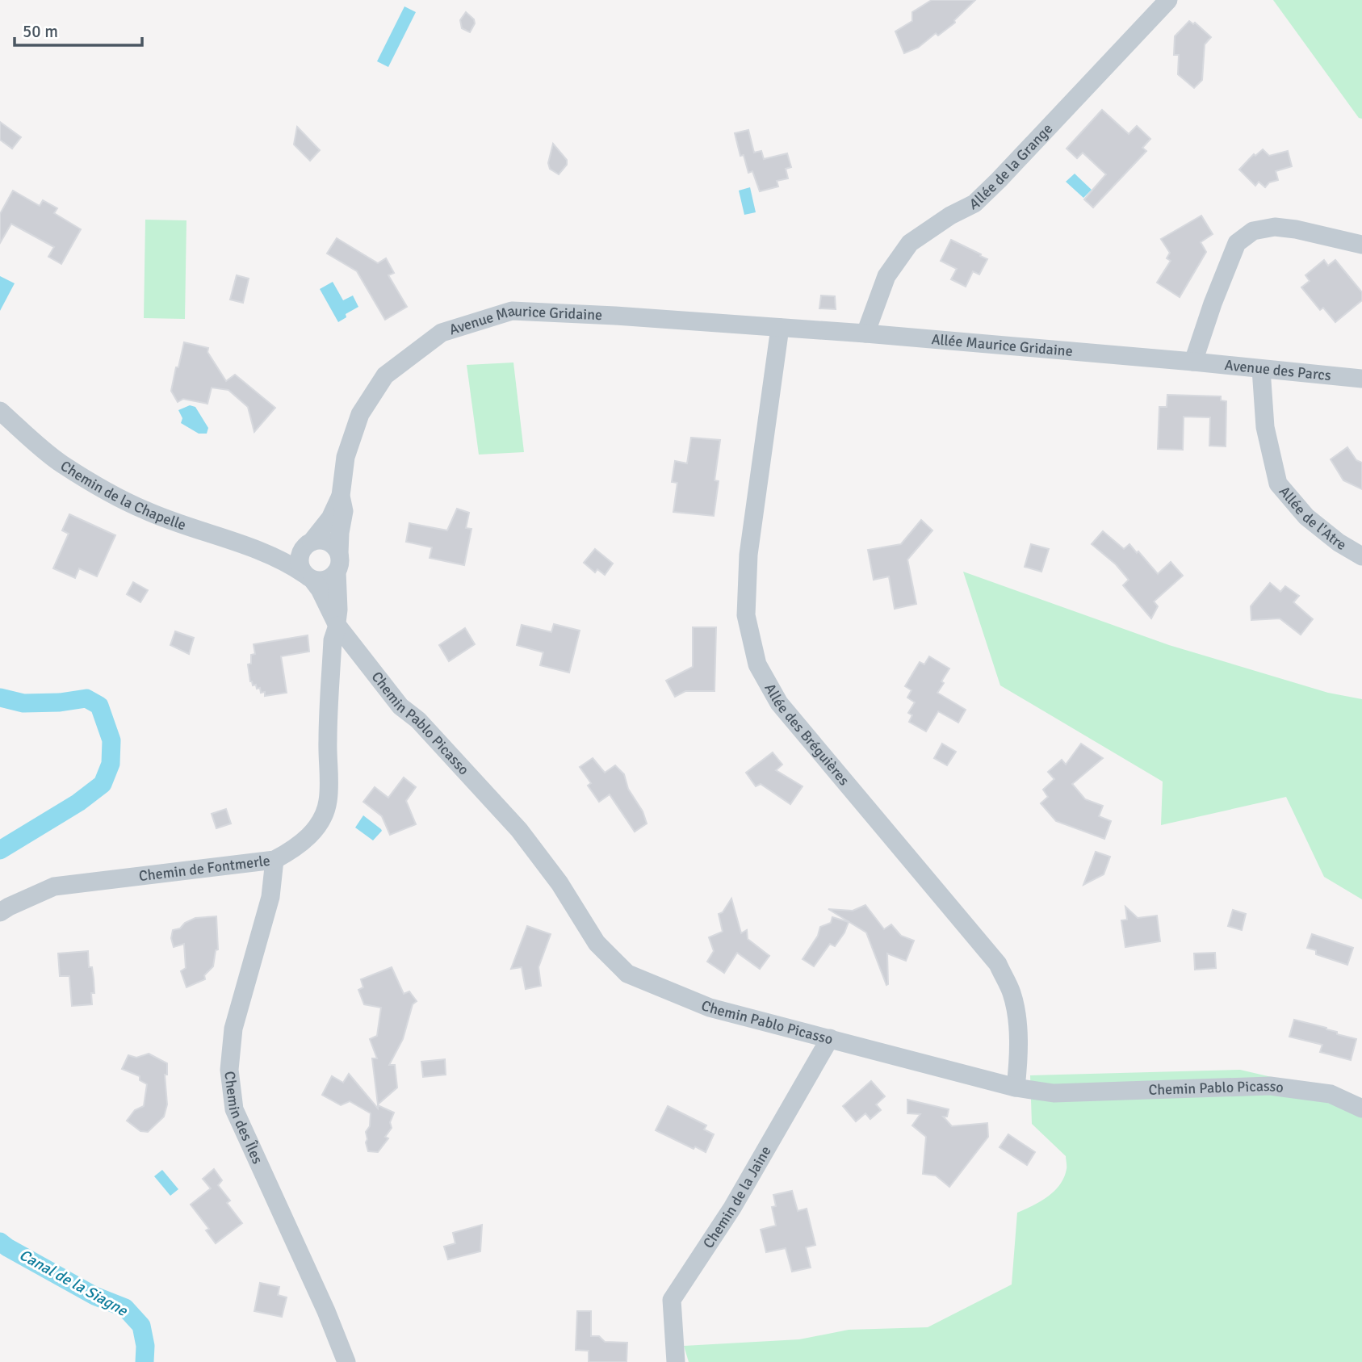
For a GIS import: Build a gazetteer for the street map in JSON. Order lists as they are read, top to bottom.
{
  "streets": {
    "street": [
      "Allée de la Grange",
      "Avenue Maurice Gridaine",
      "Allée Maurice Gridaine",
      "Avenue des Parcs",
      "Chemin de la Chapelle",
      "Allée de l'Atre",
      "Chemin Pablo Picasso",
      "Allée des Bréguières",
      "Chemin de Fontmerle",
      "Chemin des Îles",
      "Chemin de la Jaine"
    ]
  },
  "crossings": [
    ["Allée de la Grange", "Allée Maurice Gridaine"],
    ["Avenue Maurice Gridaine", "Allée Maurice Gridaine"],
    ["Avenue Maurice Gridaine", "Chemin de la Chapelle"],
    ["Avenue Maurice Gridaine", "Chemin Pablo Picasso"],
    ["Avenue Maurice Gridaine", "Allée des Bréguières"],
    ["Allée Maurice Gridaine", "Avenue des Parcs"],
    ["Avenue des Parcs", "Allée de l'Atre"],
    ["Chemin de la Chapelle", "Chemin Pablo Picasso"],
    ["Chemin Pablo Picasso", "Allée des Bréguières"],
    ["Chemin Pablo Picasso", "Chemin de Fontmerle"],
    ["Chemin Pablo Picasso", "Chemin de la Jaine"],
    ["Chemin de Fontmerle", "Chemin des Îles"]
  ],
  "water": ["Canal de la Siagne"],
  "scale_bar": "50 m"
}
